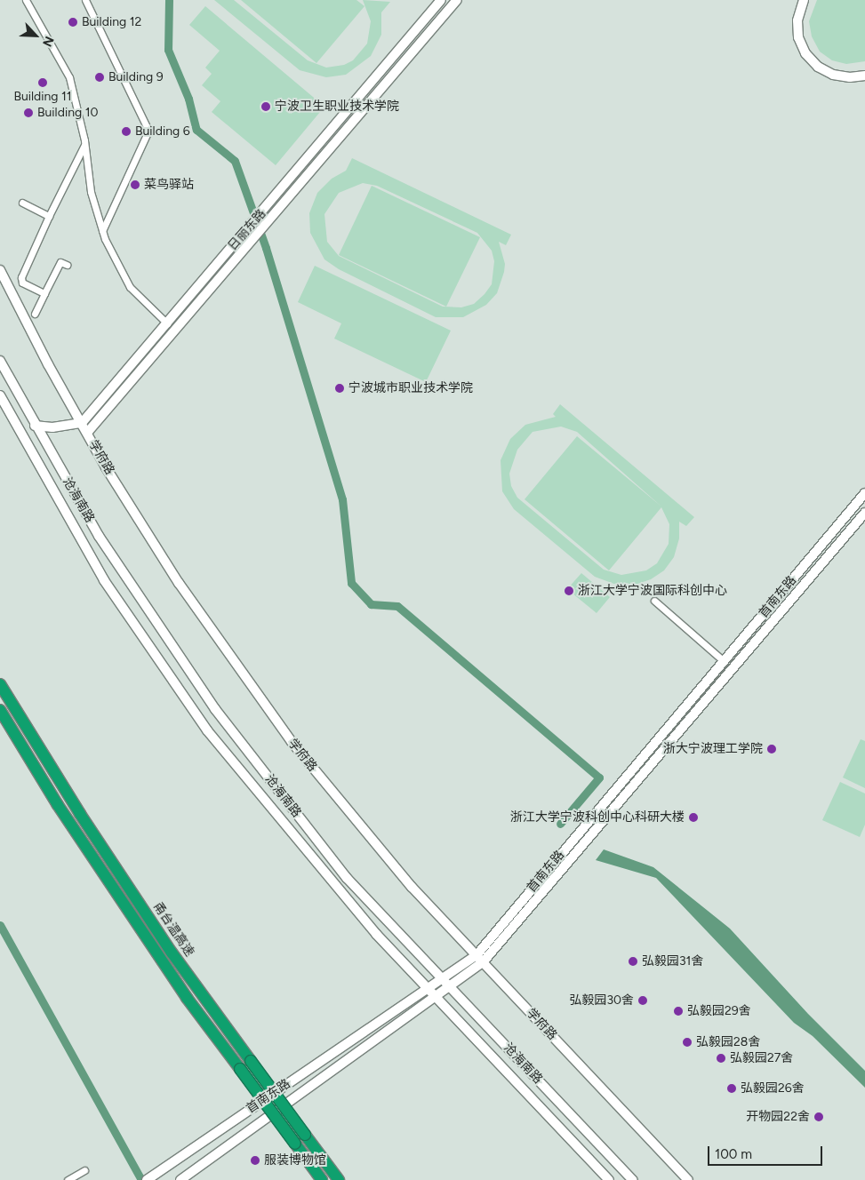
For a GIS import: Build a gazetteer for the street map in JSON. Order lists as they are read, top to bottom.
{
  "streets": {
    "highway": ["甬台温高速"],
    "main road": [
      "日丽东路",
      "学府路",
      "沧海南路",
      "首南东路"
    ]
  },
  "crossings": [
    ["日丽东路", "学府路"],
    ["学府路", "首南东路"],
    ["沧海南路", "首南东路"],
    ["首南东路", "甬台温高速"]
  ],
  "places": [
    "Building 12",
    "Building 9",
    "Building 11",
    "宁波卫生职业技术学院",
    "Building 10",
    "Building 6",
    "菜鸟驿站",
    "宁波城市职业技术学院",
    "浙江大学宁波国际科创中心",
    "浙大宁波理工学院",
    "浙江大学宁波科创中心科研大楼",
    "弘毅园31舍",
    "弘毅园30舍",
    "弘毅园29舍",
    "弘毅园28舍",
    "弘毅园27舍",
    "弘毅园26舍",
    "开物园22舍",
    "服装博物馆"
  ],
  "scale_bar": "100 m",
  "north": "bottom right"
}
